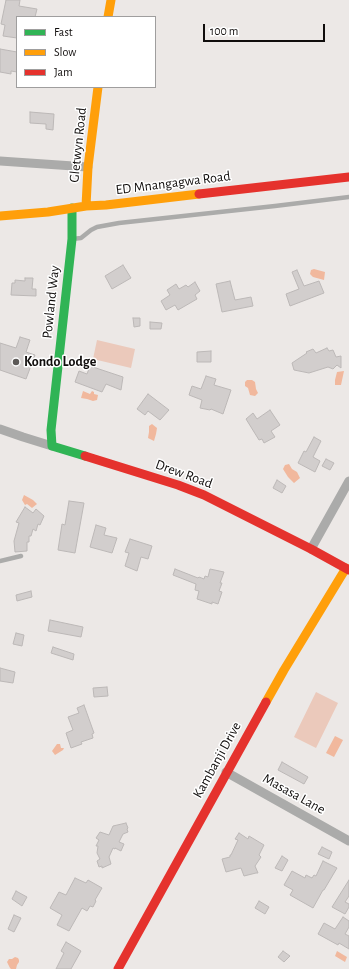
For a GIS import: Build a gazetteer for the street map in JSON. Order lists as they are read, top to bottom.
{
  "streets": {
    "main road": [
      "Gletwyn Road",
      "ED Mnangagwa Road",
      "Powland Way",
      "Drew Road",
      "Kambanji Drive"
    ],
    "street": ["Masasa Lane"]
  },
  "crossings": [
    ["Gletwyn Road", "ED Mnangagwa Road"],
    ["ED Mnangagwa Road", "Powland Way"],
    ["Powland Way", "Drew Road"],
    ["Drew Road", "Kambanji Drive"],
    ["Kambanji Drive", "Masasa Lane"]
  ],
  "places": ["Kondo Lodge"],
  "legend": ["Fast", "Slow", "Jam"],
  "scale_bar": "100 m"
}
